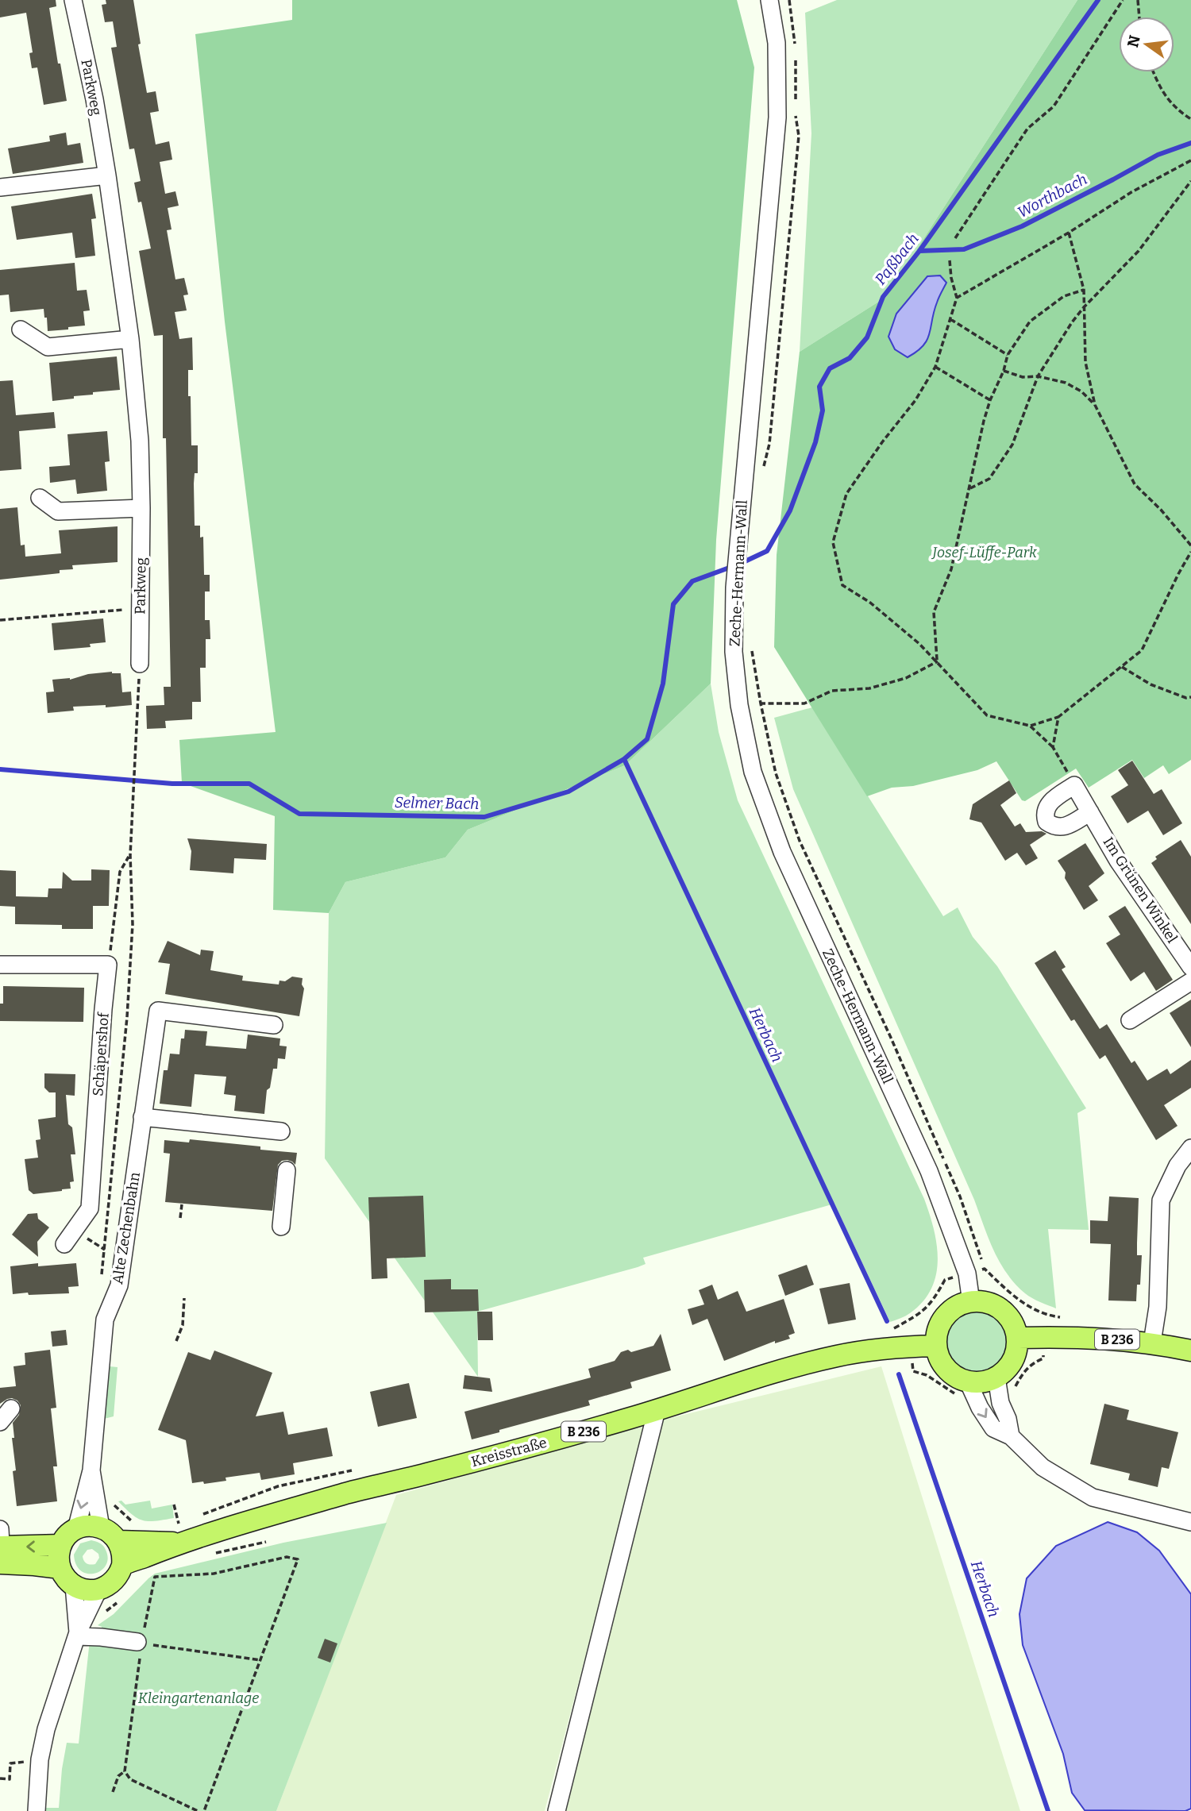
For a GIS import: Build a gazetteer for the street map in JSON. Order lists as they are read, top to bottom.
{
  "streets": {
    "main road": ["B 236", "Kreisstraße"],
    "street": [
      "Parkweg",
      "Zeche-Hermann-Wall",
      "Im Grünen Winkel",
      "Schäpershof",
      "Alte Zechenbahn"
    ]
  },
  "crossings": [
    ["Zeche-Hermann-Wall", "B 236"],
    ["Zeche-Hermann-Wall", "Kreisstraße"],
    ["Alte Zechenbahn", "Kreisstraße"],
    ["B 236", "Kreisstraße"]
  ],
  "water": [
    "Worthbach",
    "Paßbach",
    "Selmer Bach",
    "Herbach"
  ],
  "parks": ["Josef-Lüffe-Park", "Kleingartenanlage"],
  "north": "left"
}
